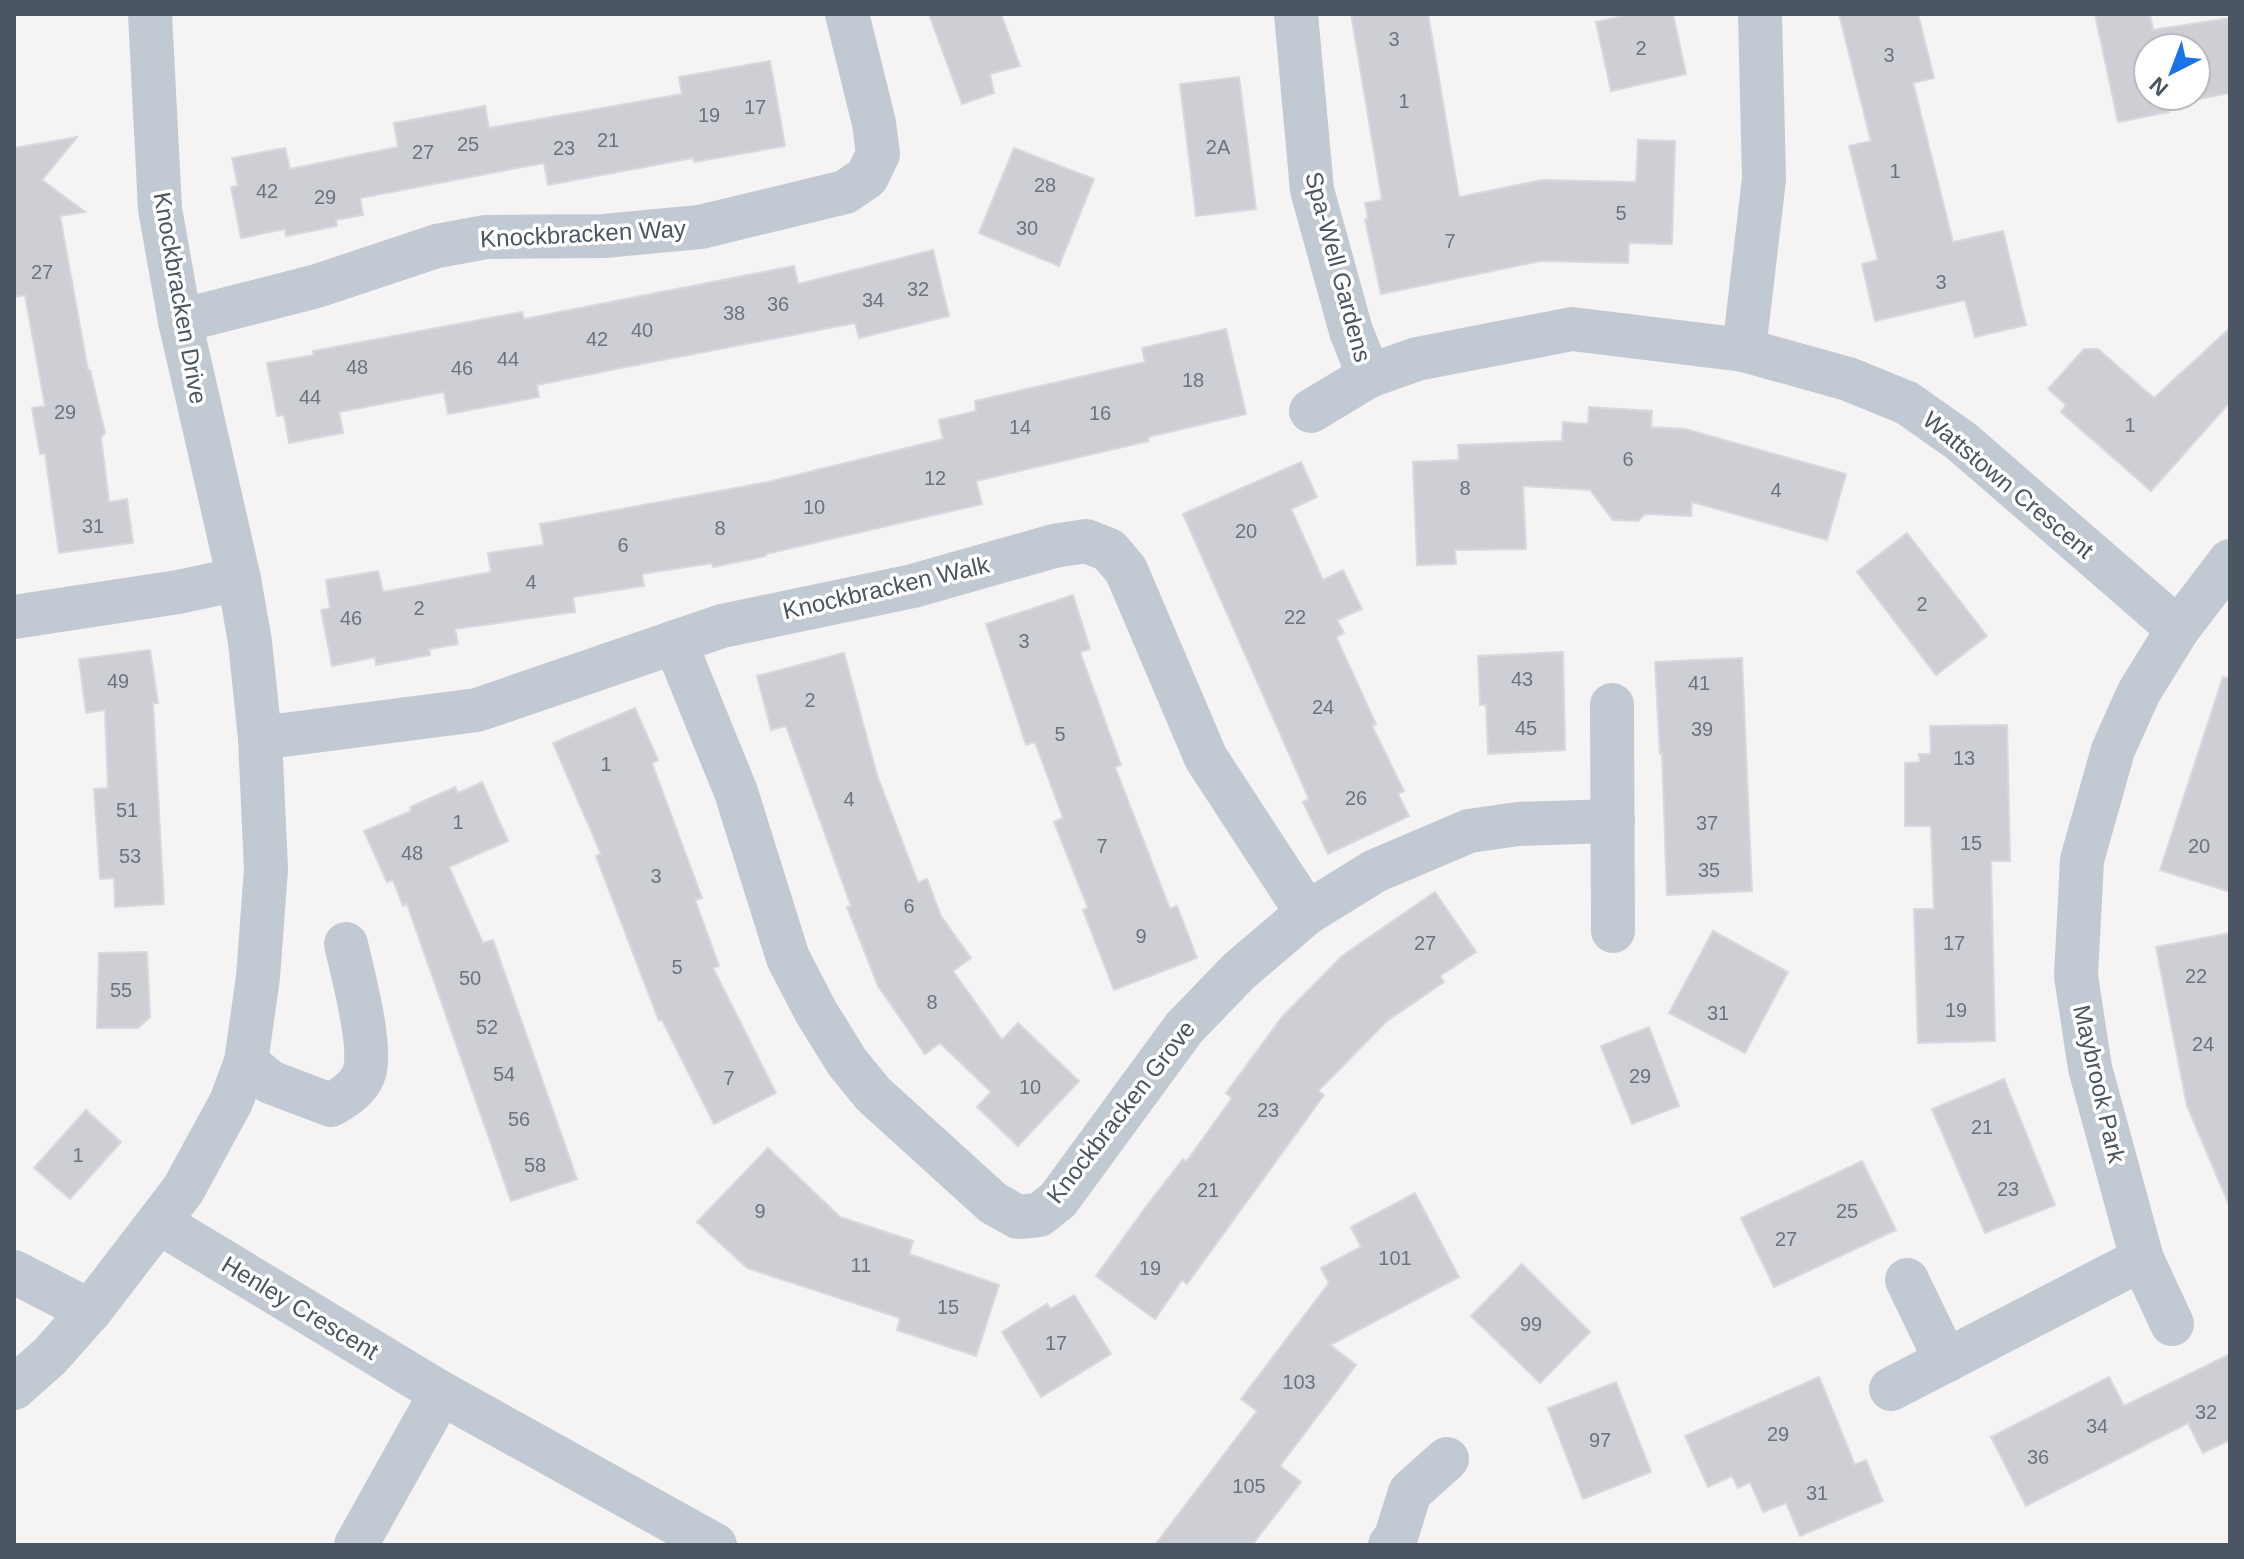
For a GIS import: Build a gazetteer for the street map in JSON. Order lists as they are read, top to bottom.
{
  "streets": {
    "street": [
      "Knockbracken Way",
      "Spa-Well Gardens",
      "Knockbracken Drive",
      "Wattstown Crescent",
      "Knockbracken Walk",
      "Maybrook Park",
      "Knockbracken Grove",
      "Henley Crescent"
    ]
  },
  "crossings": [
    ["Knockbracken Way", "Knockbracken Drive"],
    ["Spa-Well Gardens", "Wattstown Crescent"],
    ["Knockbracken Drive", "Knockbracken Walk"],
    ["Knockbracken Drive", "Henley Crescent"],
    ["Wattstown Crescent", "Maybrook Park"],
    ["Knockbracken Walk", "Knockbracken Grove"]
  ],
  "house_numbers": [
    "3",
    "2",
    "3",
    "1",
    "17",
    "19",
    "21",
    "25",
    "2A",
    "23",
    "27",
    "1",
    "28",
    "42",
    "29",
    "5",
    "30",
    "7",
    "27",
    "3",
    "32",
    "34",
    "36",
    "38",
    "40",
    "42",
    "44",
    "48",
    "46",
    "18",
    "44",
    "29",
    "16",
    "1",
    "14",
    "6",
    "12",
    "8",
    "4",
    "10",
    "31",
    "8",
    "20",
    "6",
    "4",
    "2",
    "2",
    "22",
    "46",
    "3",
    "43",
    "49",
    "41",
    "2",
    "24",
    "45",
    "39",
    "5",
    "13",
    "1",
    "26",
    "4",
    "51",
    "1",
    "37",
    "15",
    "7",
    "20",
    "48",
    "53",
    "35",
    "3",
    "6",
    "9",
    "27",
    "17",
    "5",
    "22",
    "50",
    "55",
    "8",
    "19",
    "31",
    "52",
    "24",
    "54",
    "29",
    "7",
    "10",
    "23",
    "56",
    "21",
    "1",
    "58",
    "23",
    "21",
    "9",
    "25",
    "27",
    "101",
    "11",
    "19",
    "15",
    "99",
    "17",
    "103",
    "32",
    "34",
    "29",
    "97",
    "36",
    "105",
    "31"
  ],
  "north": "bottom left"
}
